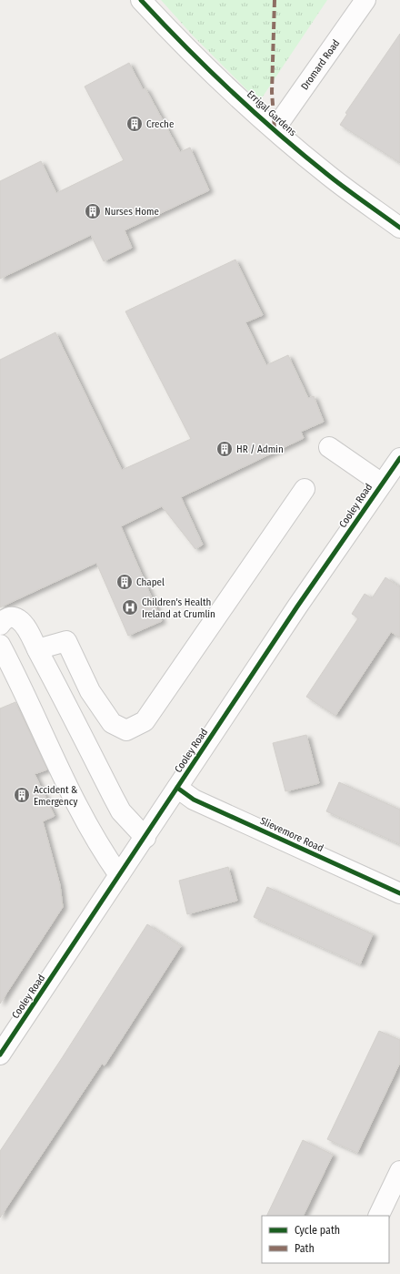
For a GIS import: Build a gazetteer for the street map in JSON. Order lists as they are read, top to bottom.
{
  "streets": {
    "street": [
      "Dromard Road",
      "Errigal Gardens",
      "Cooley Road",
      "Slievemore Road"
    ]
  },
  "crossings": [
    ["Dromard Road", "Errigal Gardens"],
    ["Cooley Road", "Slievemore Road"]
  ],
  "places": {
    "building": [
      "Creche",
      "Nurses Home",
      "HR / Admin",
      "Chapel",
      "Accident & Emergency"
    ],
    "hospital": ["Children's Health Ireland at Crumlin"]
  },
  "legend": ["Cycle path", "Path"]
}
